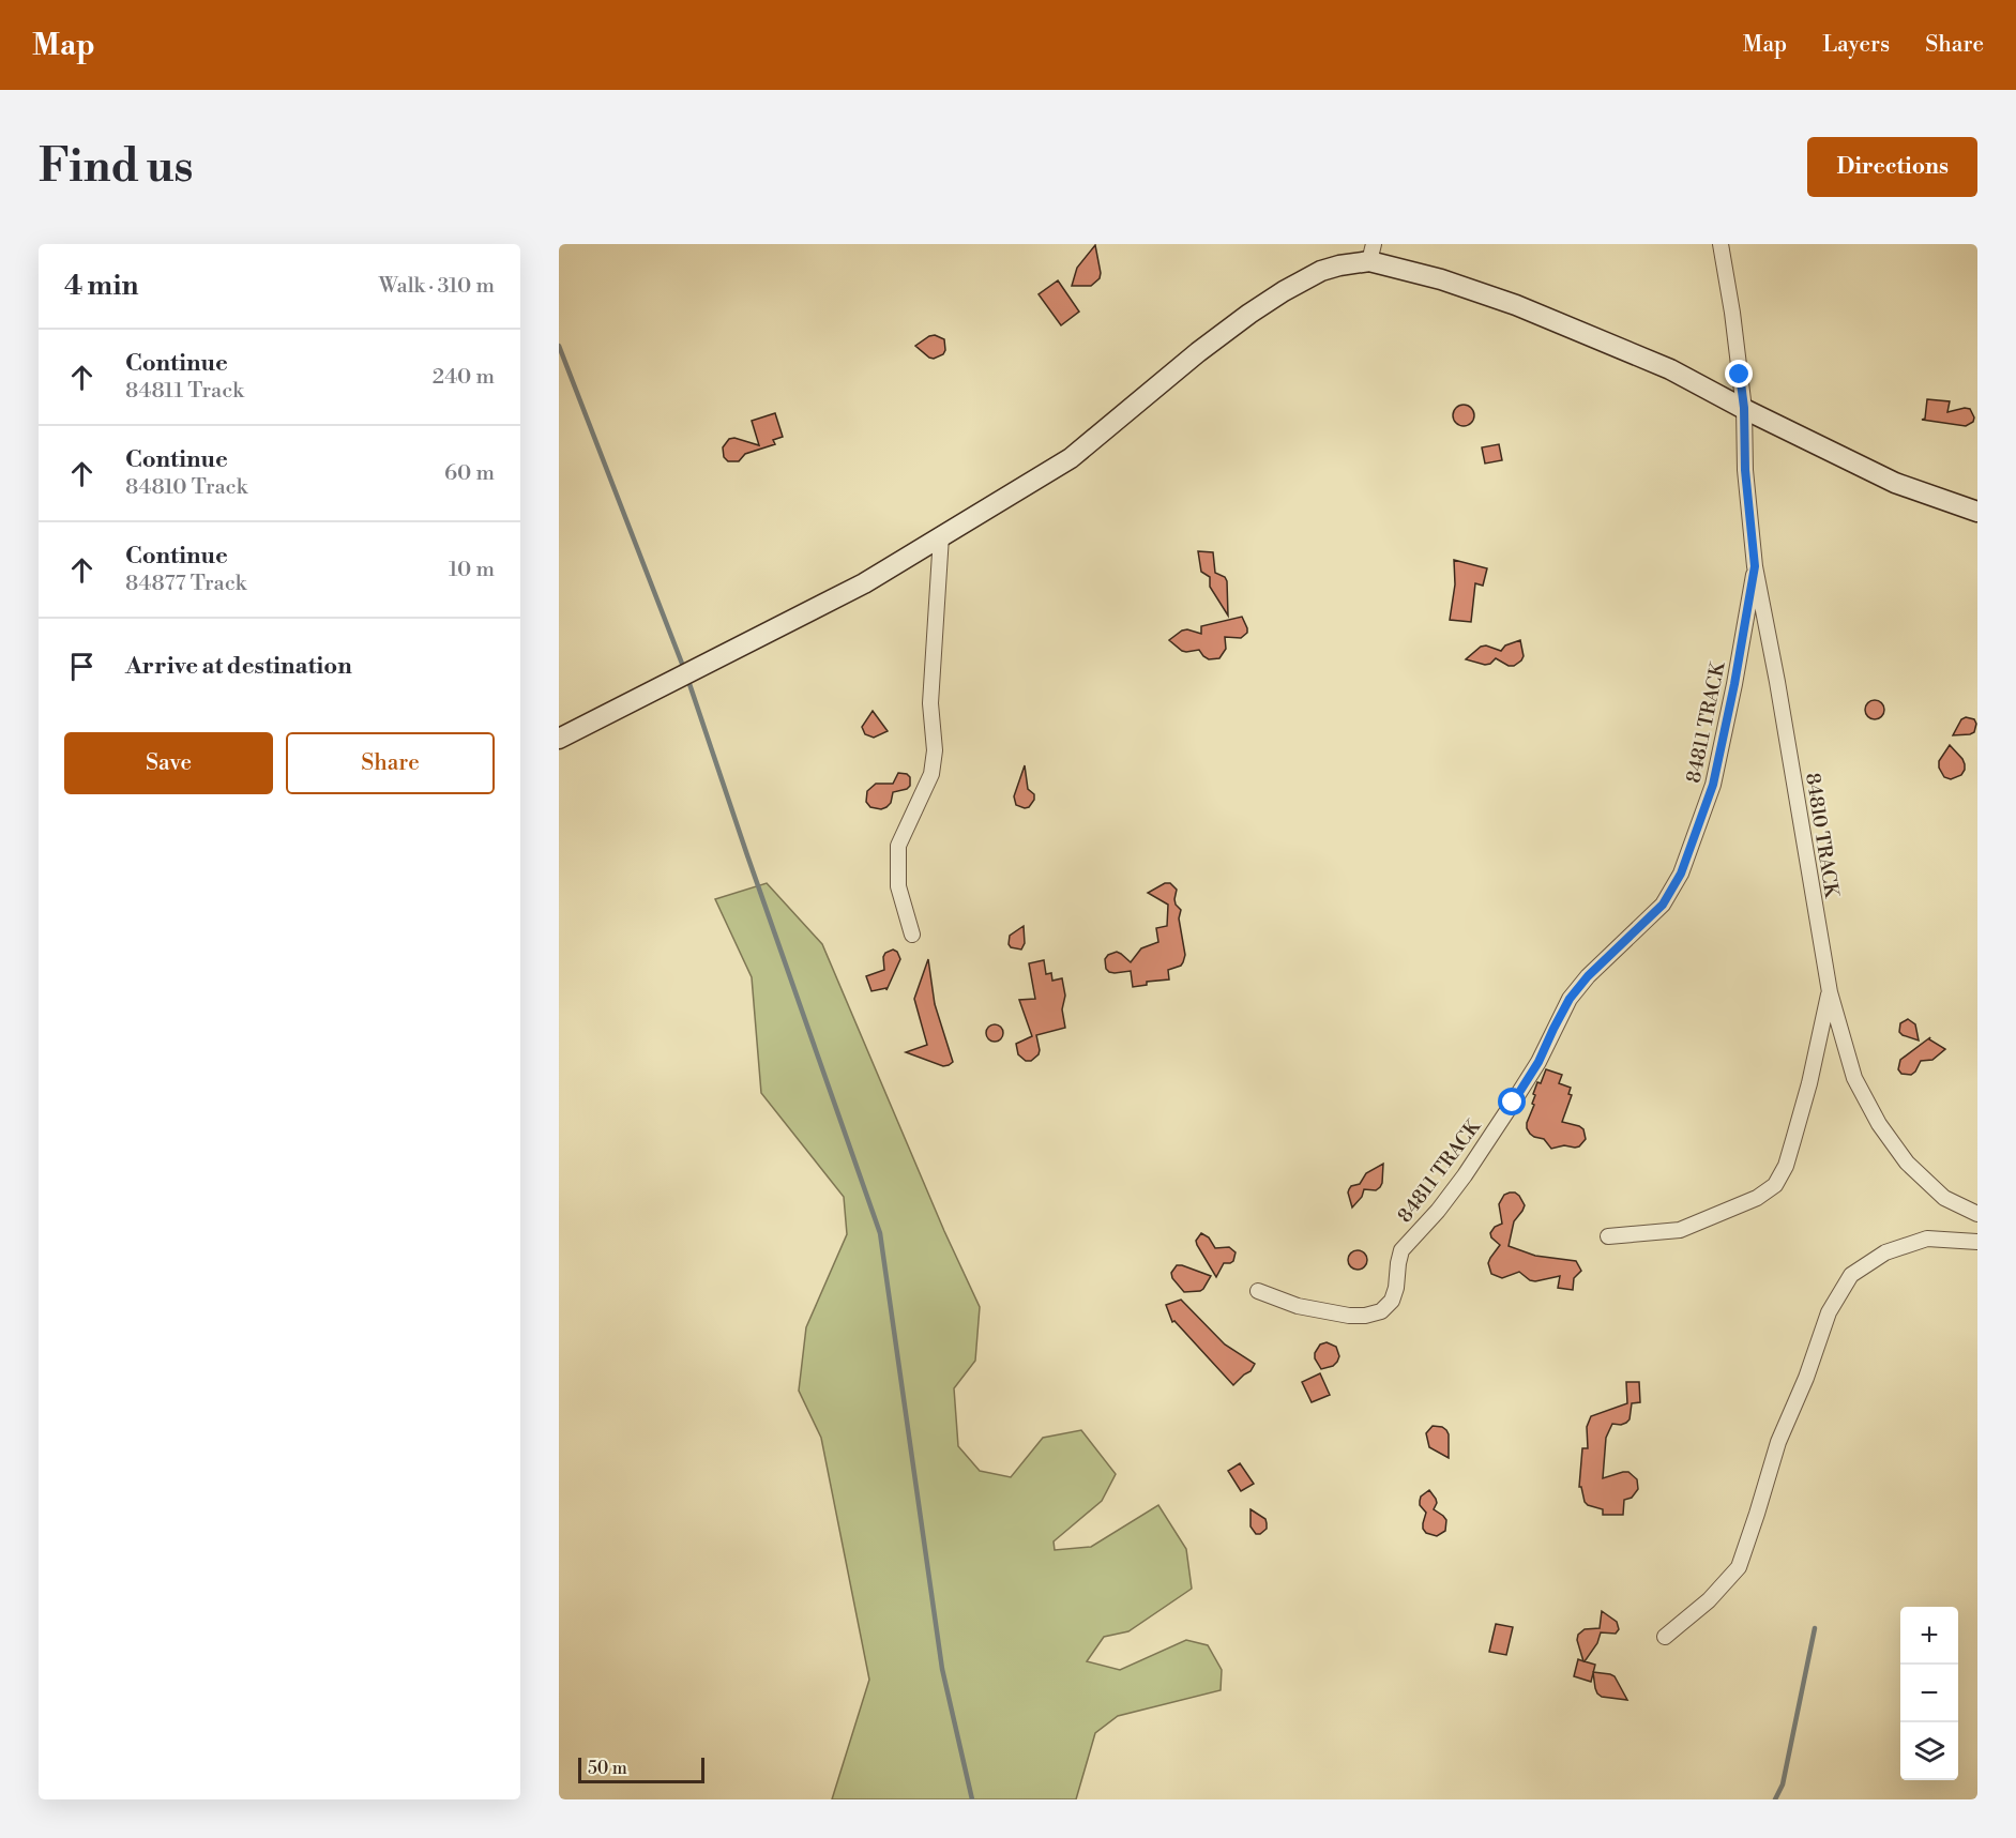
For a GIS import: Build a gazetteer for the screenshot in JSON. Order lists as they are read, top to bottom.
{
  "streets": {
    "street": ["84811 TRACK", "84810 TRACK"]
  },
  "crossings": [
    ["84811 TRACK", "84810 TRACK"]
  ],
  "scale_bar": "50 m",
  "page": {
    "header": "Map",
    "nav": ["Map", "Layers", "Share"],
    "buttons": [
      "Directions",
      ["Save", "Share"]
    ],
    "title": "Find us",
    "heading": ["4 min", "Walk · 310 m"],
    "list": [
      ["Continue", "84811 Track", "240 m"],
      ["Continue", "84810 Track", "60 m"],
      ["Continue", "84877 Track", "10 m"],
      "Arrive at destination"
    ],
    "map_buttons": ["+", "−"],
    "scale": "50 m"
  }
}
